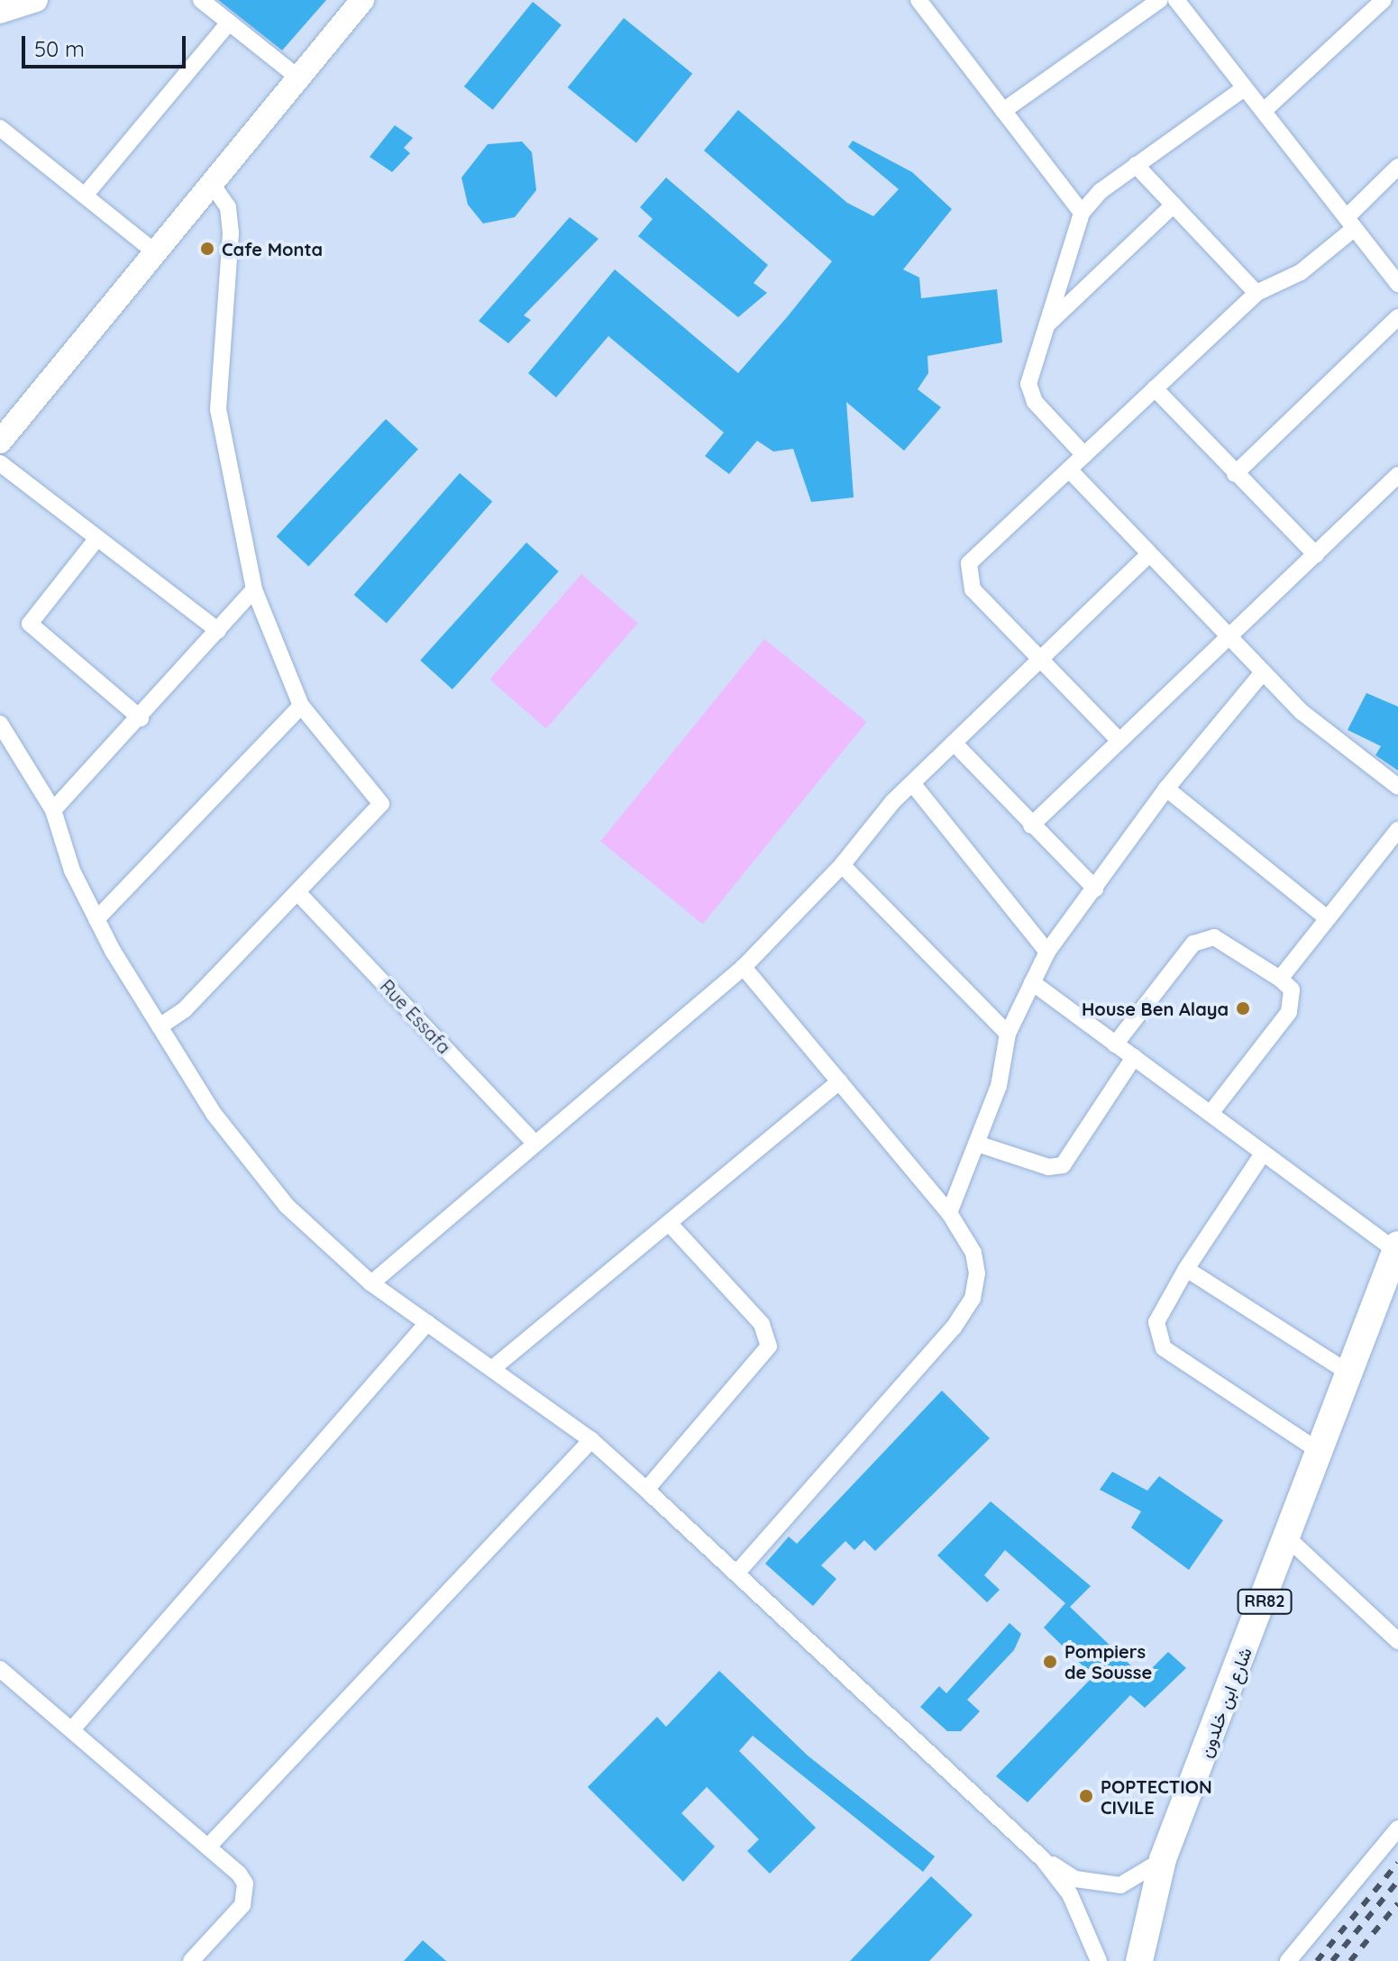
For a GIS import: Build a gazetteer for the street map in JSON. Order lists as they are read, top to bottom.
{
  "streets": {
    "main road": ["RR82", "شارع ابن خلدون"],
    "street": ["Rue Essafa"]
  },
  "places": [
    "Cafe Monta",
    "House Ben Alaya",
    "Pompiers de Sousse",
    "POPTECTION CIVILE"
  ],
  "scale_bar": "50 m"
}
